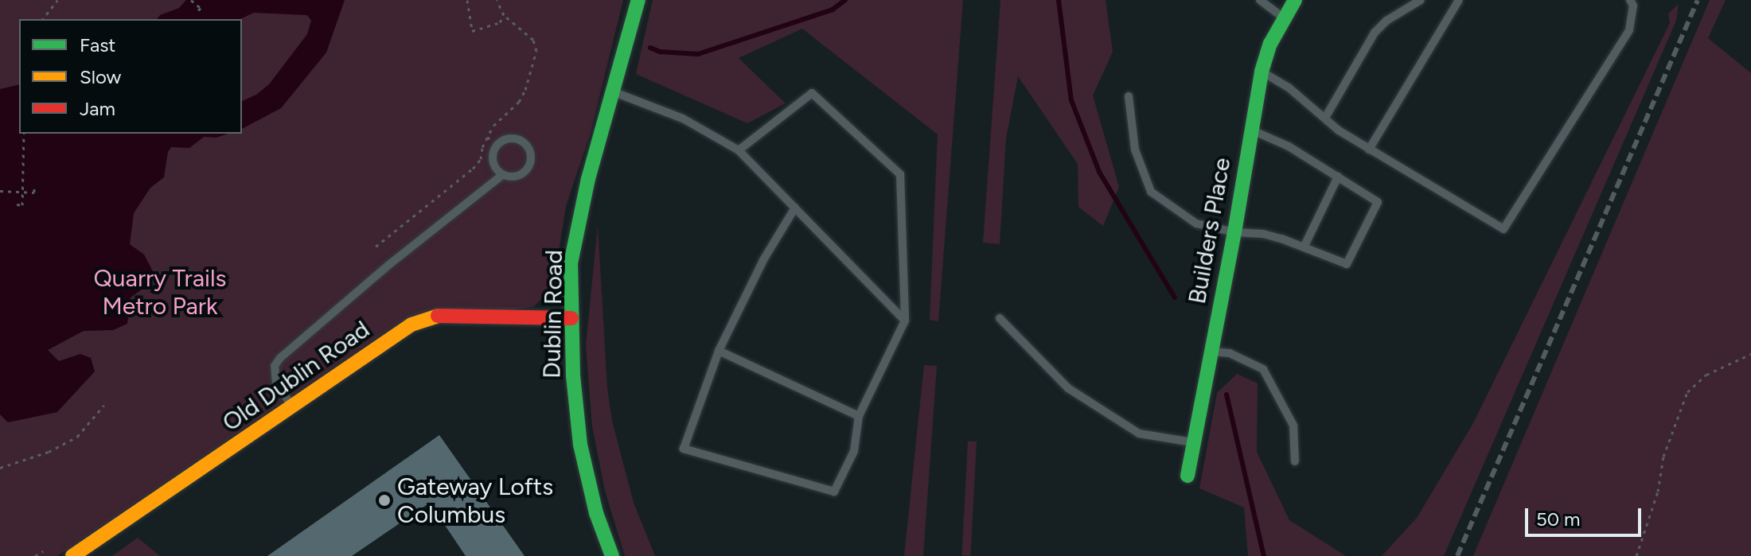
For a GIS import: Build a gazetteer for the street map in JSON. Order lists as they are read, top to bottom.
{
  "streets": {
    "street": ["Builders Place", "Dublin Road", "Old Dublin Road"]
  },
  "crossings": [
    ["Dublin Road", "Old Dublin Road"]
  ],
  "parks": ["Quarry Trails Metro Park"],
  "places": ["Gateway Lofts Columbus"],
  "legend": ["Fast", "Slow", "Jam"],
  "scale_bar": "50 m"
}
